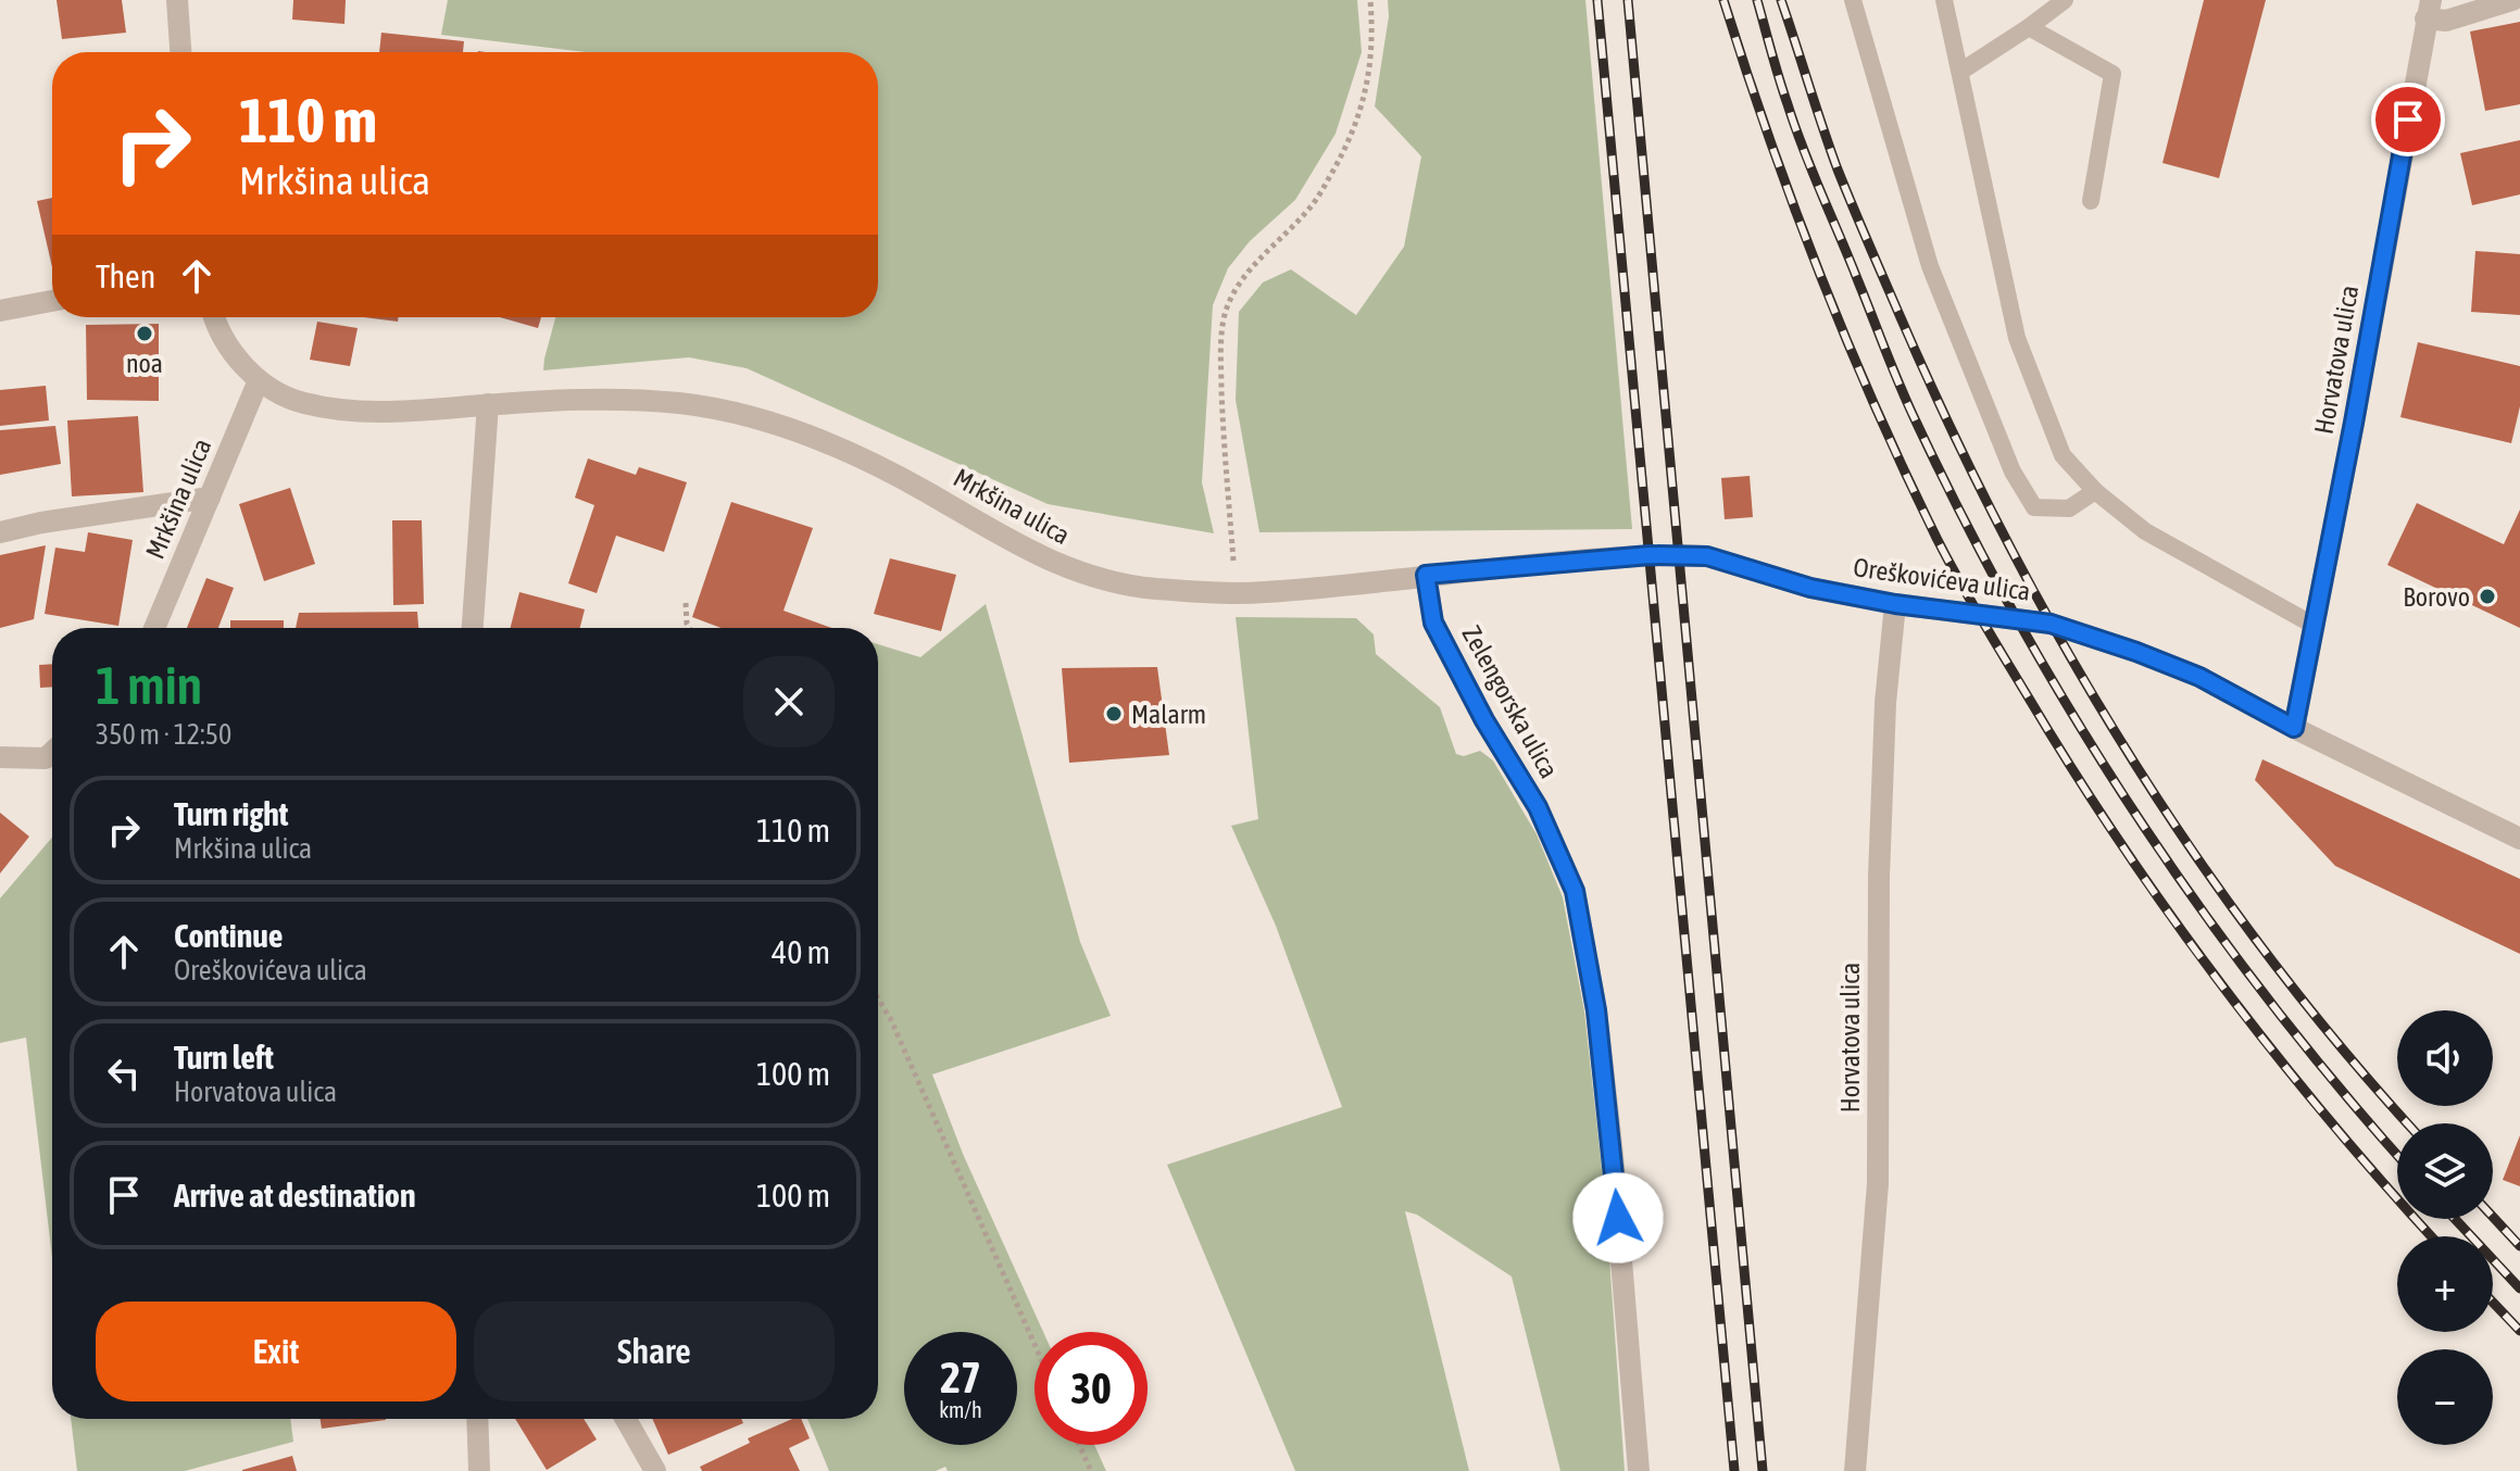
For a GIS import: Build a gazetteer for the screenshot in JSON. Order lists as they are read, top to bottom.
{
  "streets": {
    "street": [
      "Horvatova ulica",
      "Mrkšina ulica",
      "Oreškovićeva ulica",
      "Zelengorska ulica"
    ]
  },
  "crossings": [
    ["Horvatova ulica", "Oreškovićeva ulica"],
    ["Mrkšina ulica", "Oreškovićeva ulica"],
    ["Mrkšina ulica", "Zelengorska ulica"]
  ],
  "places": ["noa", "Borovo", "Malarm"],
  "page": {
    "turn": ["110 m", "Mrkšina ulica"],
    "then": "Then",
    "heading": ["1 min", "350 m · 12:50"],
    "list": [
      {
        "name": "Turn right",
        "note": "Mrkšina ulica",
        "value": "110 m"
      },
      {
        "name": "Continue",
        "note": "Oreškovićeva ulica",
        "value": "40 m"
      },
      {
        "name": "Turn left",
        "note": "Horvatova ulica",
        "value": "100 m"
      },
      {
        "name": "Arrive at destination",
        "value": "100 m"
      }
    ],
    "map_buttons": ["+", "−"],
    "buttons": ["Exit", "Share"],
    "speed": "27 km/h",
    "limit": "30"
  }
}
